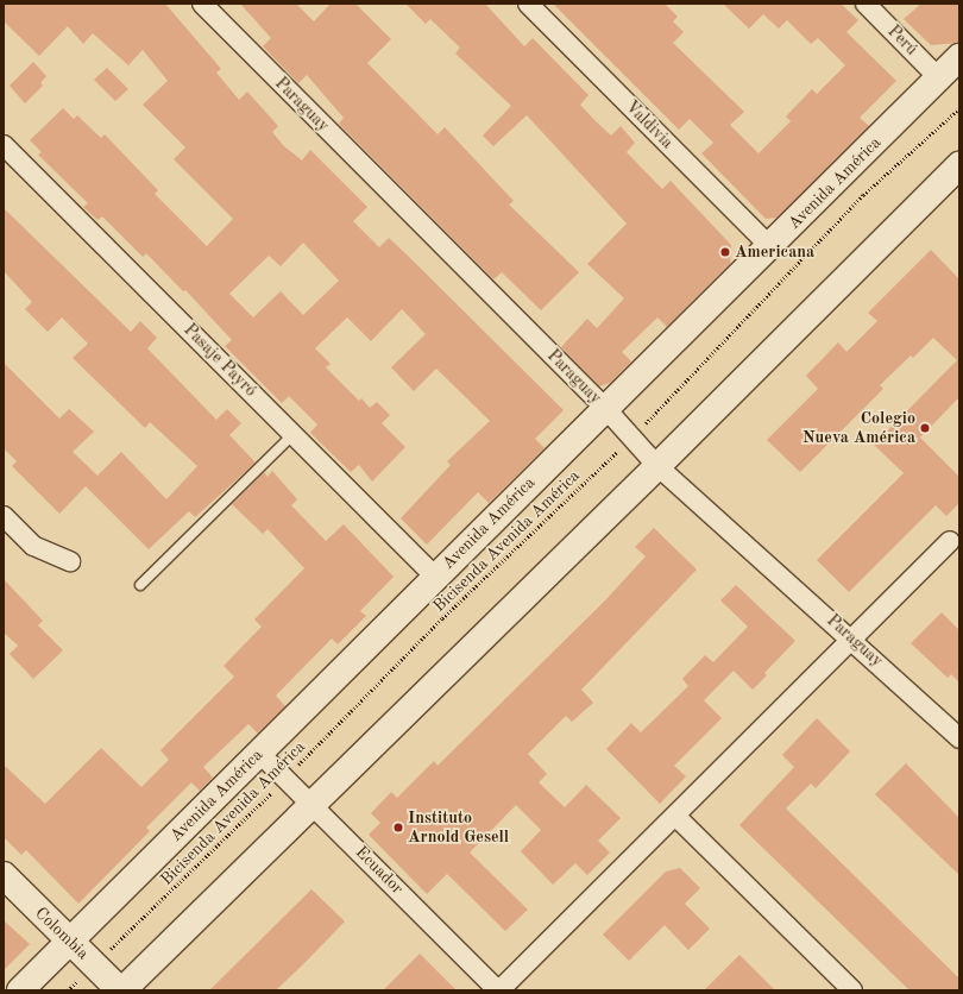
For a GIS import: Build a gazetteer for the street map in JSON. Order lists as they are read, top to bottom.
{
  "streets": {
    "main road": ["Avenida América", "Colombia"],
    "street": [
      "Perú",
      "Paraguay",
      "Valdivia",
      "Pasaje Payró",
      "Ecuador"
    ],
    "path": ["Bicisenda Avenida América"]
  },
  "crossings": [
    ["Perú", "Avenida América"],
    ["Paraguay", "Avenida América"],
    ["Paraguay", "Bicisenda Avenida América"],
    ["Valdivia", "Avenida América"],
    ["Avenida América", "Pasaje Payró"],
    ["Avenida América", "Ecuador"],
    ["Avenida América", "Colombia"],
    ["Bicisenda Avenida América", "Ecuador"],
    ["Bicisenda Avenida América", "Colombia"]
  ],
  "places": ["Americana", "Colegio Nueva América", "Instituto Arnold Gesell"]
}
